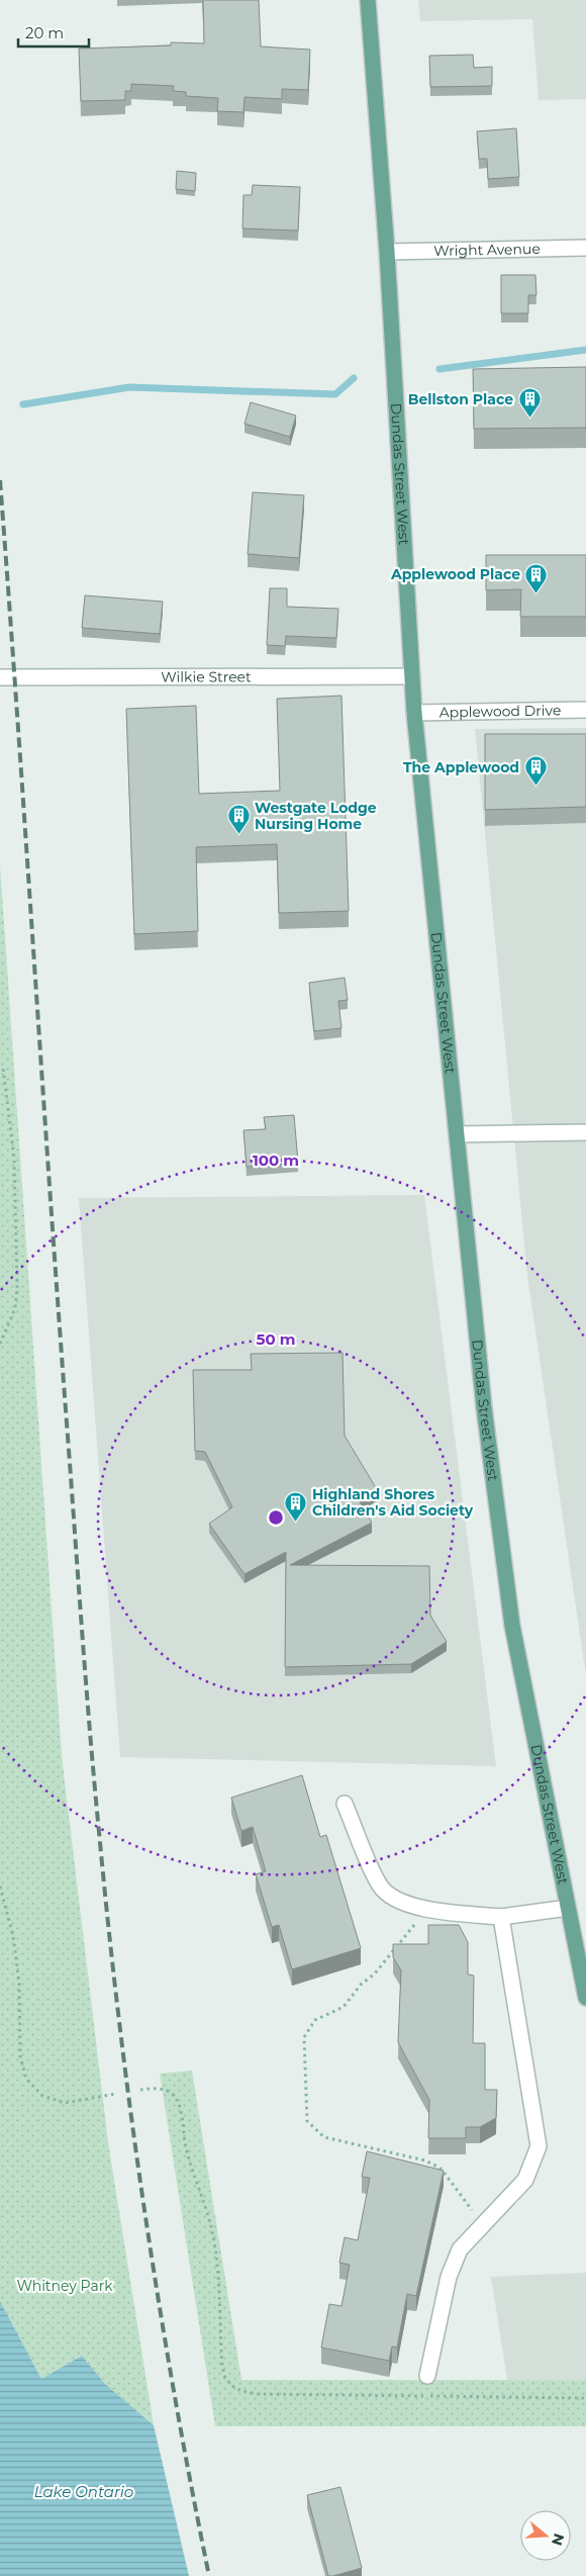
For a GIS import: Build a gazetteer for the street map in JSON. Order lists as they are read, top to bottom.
{
  "streets": {
    "main road": ["Dundas Street West"],
    "street": ["Wright Avenue", "Wilkie Street", "Applewood Drive"]
  },
  "crossings": [
    ["Wright Avenue", "Dundas Street West"],
    ["Dundas Street West", "Wilkie Street"],
    ["Dundas Street West", "Applewood Drive"]
  ],
  "water": ["Lake Ontario"],
  "parks": ["Whitney Park"],
  "places": {
    "building": [
      "Bellston Place",
      "Applewood Place",
      "The Applewood",
      "Westgate Lodge Nursing Home",
      "Highland Shores Children's Aid Society"
    ]
  },
  "scale_bar": "20 m",
  "north": "right",
  "rings": ["100 m", "50 m"]
}
